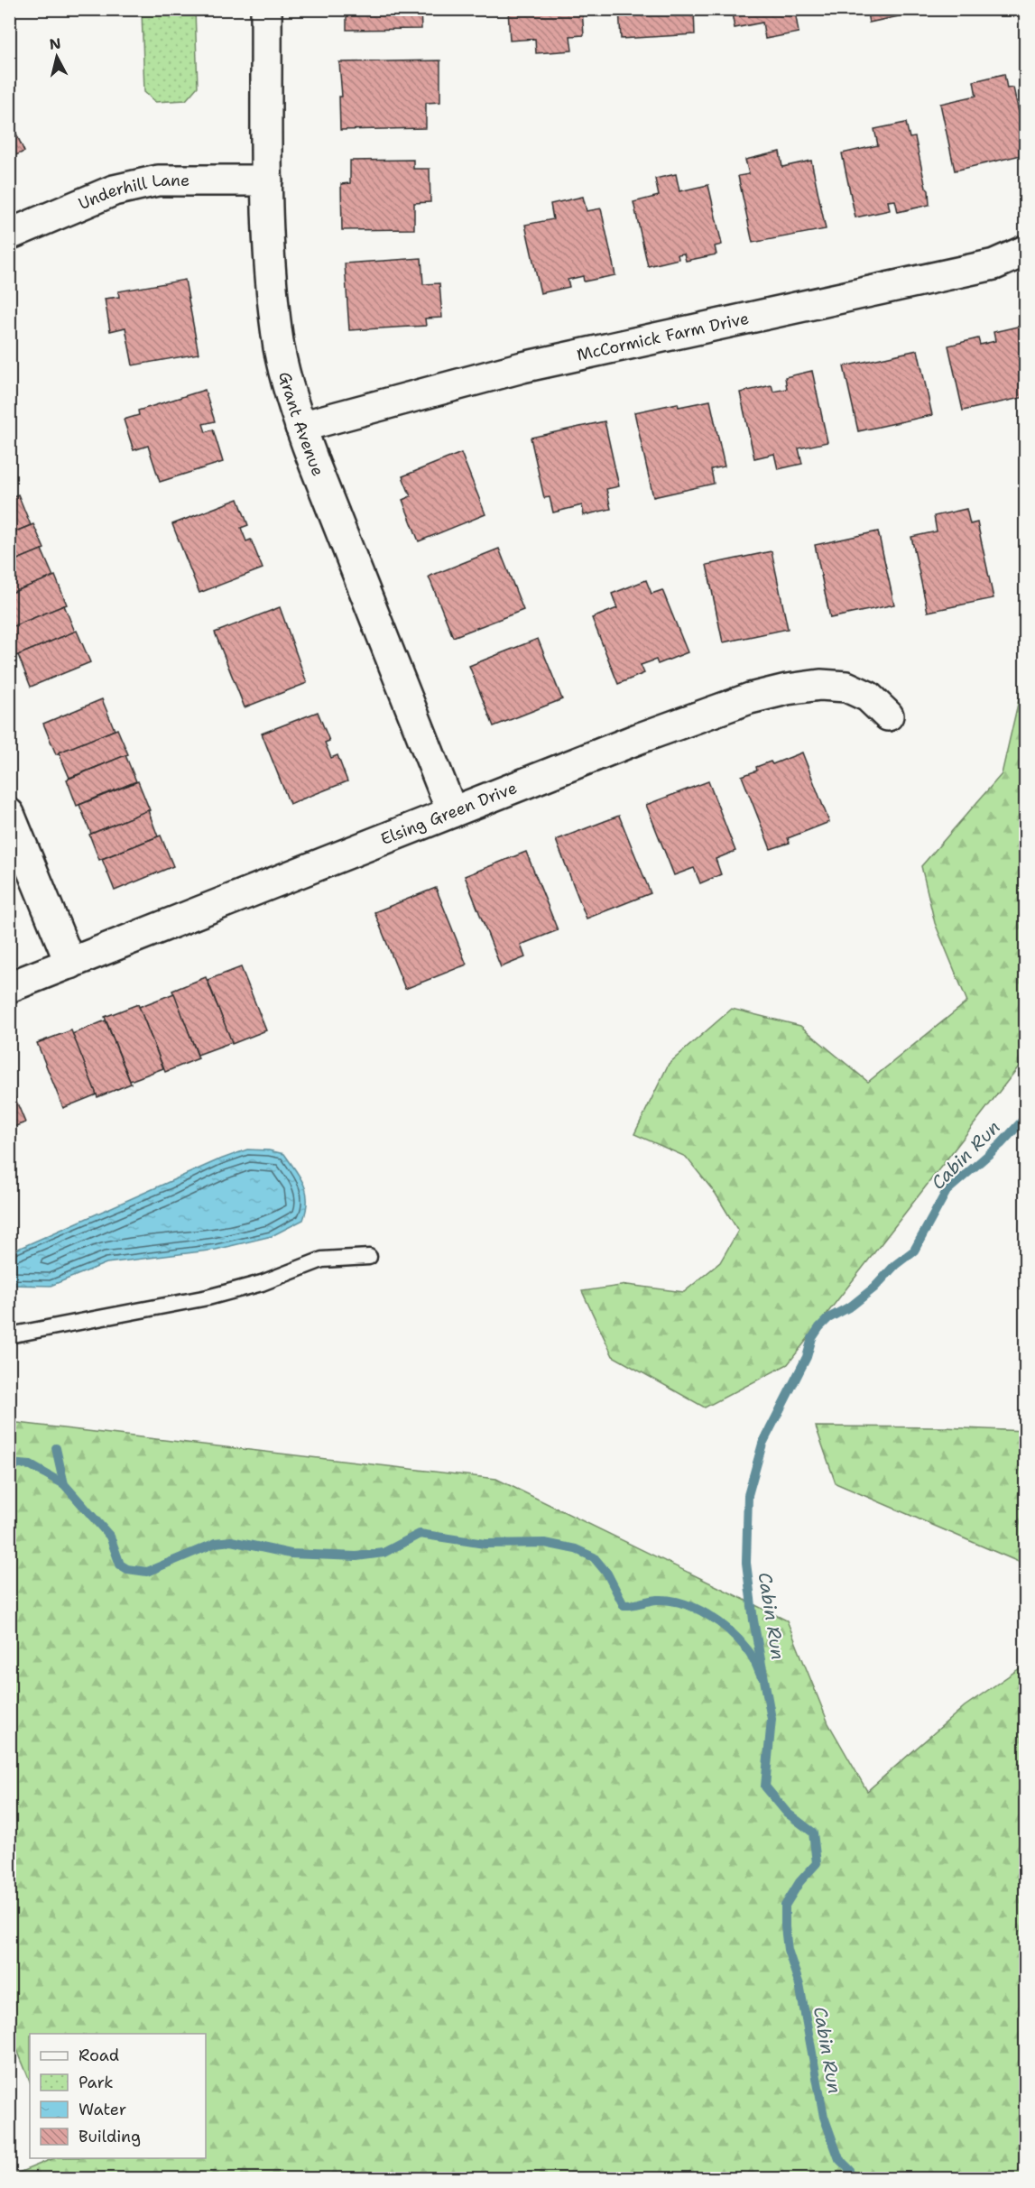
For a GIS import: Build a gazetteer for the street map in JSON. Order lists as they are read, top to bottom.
{
  "streets": {
    "street": [
      "Underhill Lane",
      "McCormick Farm Drive",
      "Grant Avenue",
      "Elsing Green Drive"
    ]
  },
  "crossings": [
    ["Underhill Lane", "Grant Avenue"],
    ["McCormick Farm Drive", "Grant Avenue"],
    ["Grant Avenue", "Elsing Green Drive"]
  ],
  "water": ["Cabin Run"],
  "legend": [
    "Road",
    "Park",
    "Water",
    "Building"
  ],
  "north": "top"
}
